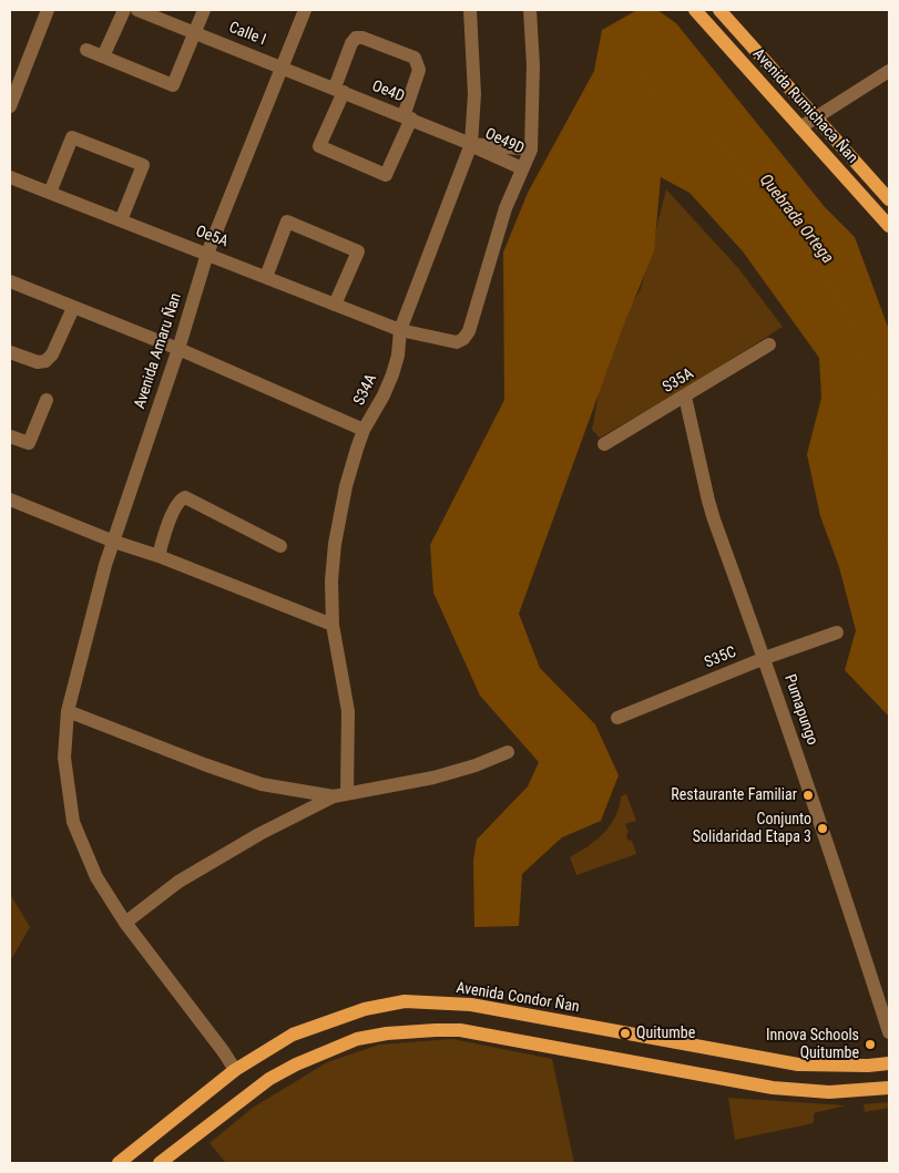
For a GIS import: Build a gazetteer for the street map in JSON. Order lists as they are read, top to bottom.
{
  "streets": {
    "main road": ["Avenida Rumichaca Ñan", "Avenida Condor Ñan"],
    "street": [
      "Calle I",
      "Oe4D",
      "Oe49D",
      "Oe5A",
      "Avenida Amaru Ñan",
      "S35A",
      "S34A",
      "S35C",
      "Pumapungo"
    ]
  },
  "crossings": [
    ["Calle I", "Oe4D"],
    ["Calle I", "Avenida Amaru Ñan"],
    ["Oe4D", "Oe49D"],
    ["Oe4D", "Avenida Amaru Ñan"],
    ["Oe4D", "S34A"],
    ["Oe49D", "Oe5A"],
    ["Oe49D", "S34A"],
    ["Oe5A", "Avenida Amaru Ñan"],
    ["Oe5A", "S34A"],
    ["Avenida Amaru Ñan", "Avenida Condor Ñan"],
    ["S35A", "Pumapungo"],
    ["S35C", "Pumapungo"]
  ],
  "water": ["Quebrada Ortega"],
  "places": [
    "Restaurante Familiar",
    "Conjunto Solidaridad Etapa 3",
    "Quitumbe",
    "Innova Schools Quitumbe"
  ]
}
